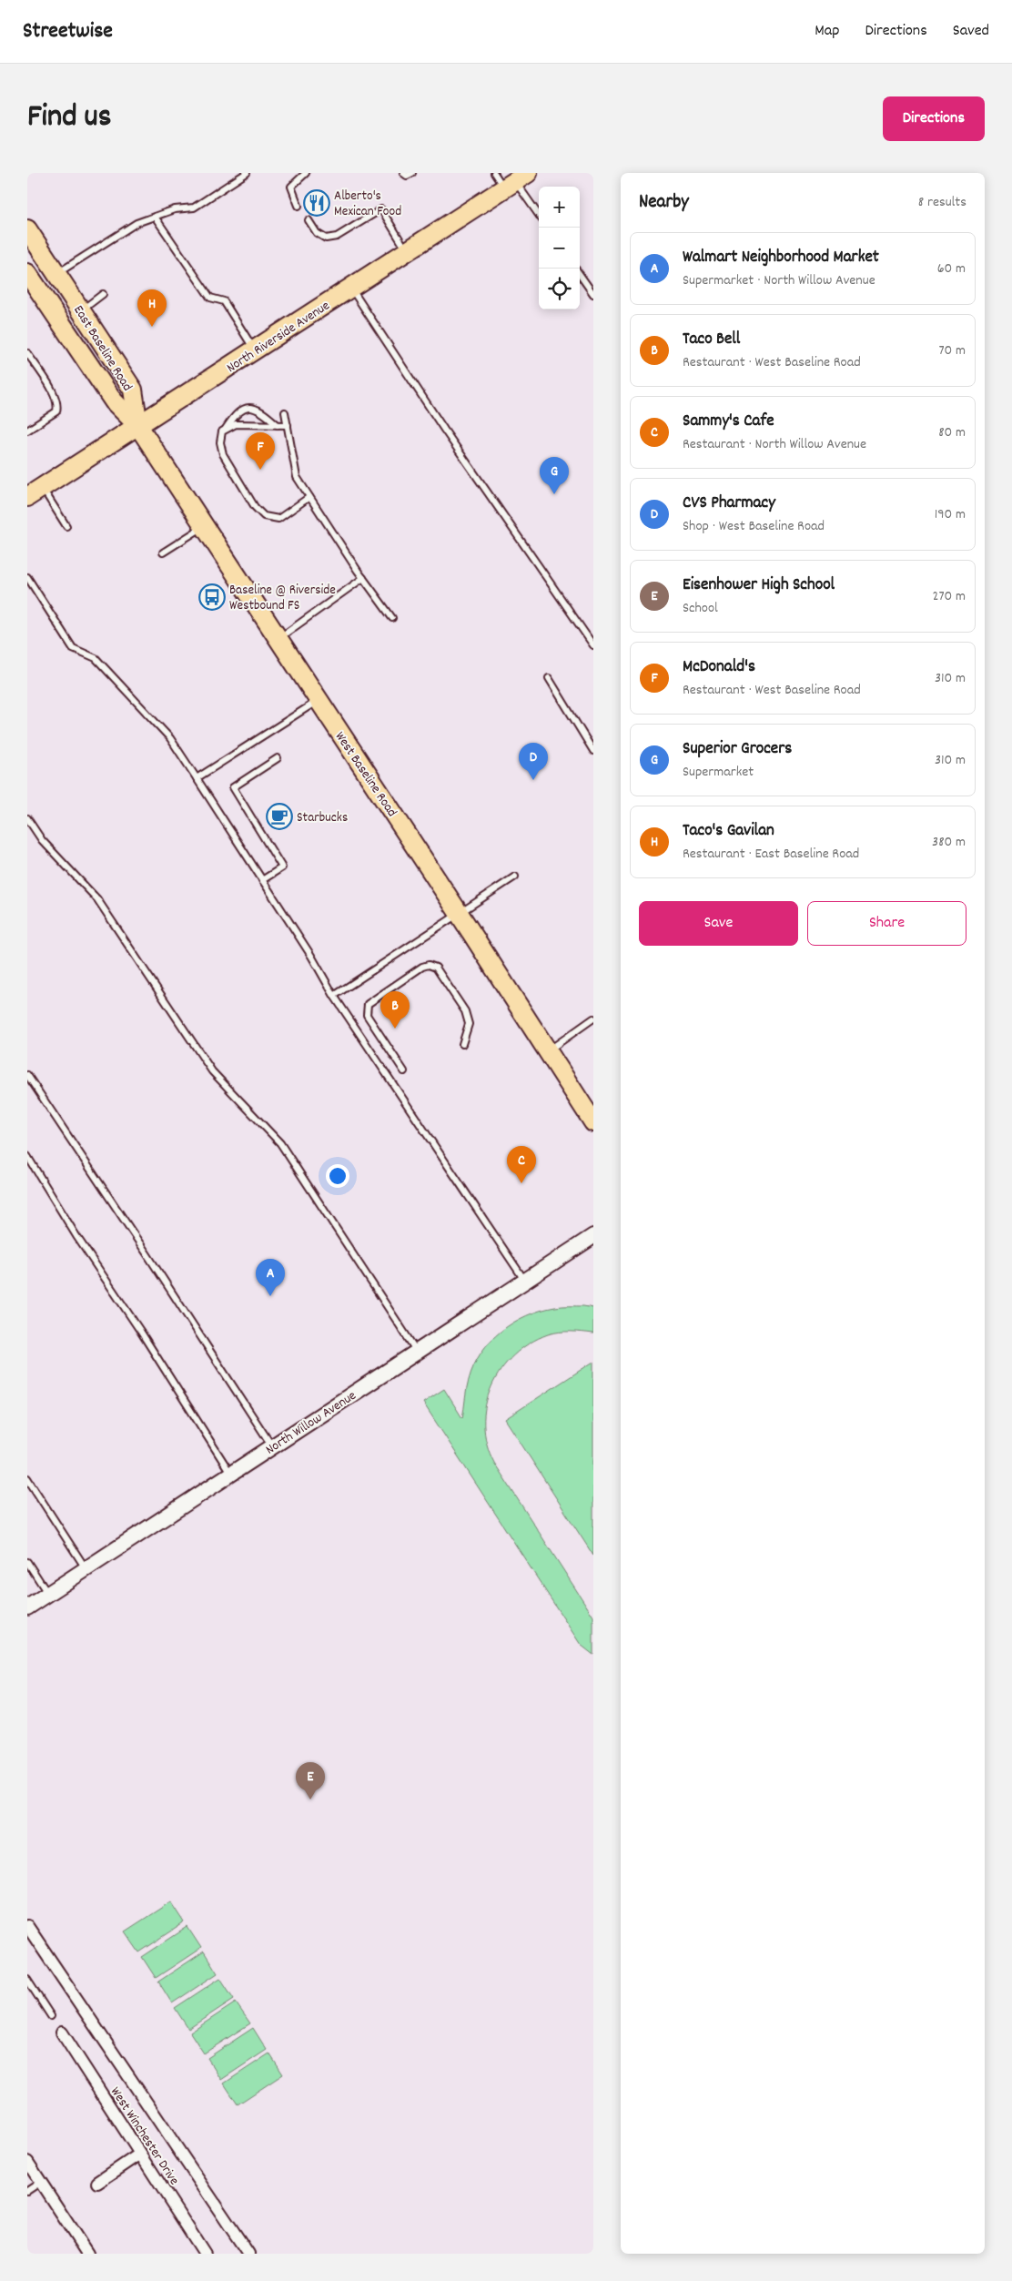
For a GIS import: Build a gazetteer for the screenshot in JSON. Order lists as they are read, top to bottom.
{
  "streets": {
    "main road": ["North Riverside Avenue", "East Baseline Road", "West Baseline Road"],
    "street": ["North Willow Avenue", "West Winchester Drive"]
  },
  "crossings": [
    ["North Riverside Avenue", "East Baseline Road"],
    ["North Riverside Avenue", "West Baseline Road"],
    ["East Baseline Road", "West Baseline Road"]
  ],
  "places": {
    "restaurant": ["Alberto's Mexican Food"],
    "bus stop": ["Baseline @ Riverside Westbound FS"],
    "cafe": ["Starbucks"]
  },
  "page": {
    "header": "Streetwise",
    "nav": ["Map", "Directions", "Saved"],
    "title": "Find us",
    "buttons": [
      "Directions",
      ["Save", "Share"]
    ],
    "heading": ["Nearby", "8 results"],
    "map_buttons": ["+", "−"],
    "list": [
      {
        "mark": "A",
        "name": "Walmart Neighborhood Market",
        "note": "Supermarket · North Willow Avenue",
        "value": "60 m"
      },
      {
        "mark": "B",
        "name": "Taco Bell",
        "note": "Restaurant · West Baseline Road",
        "value": "70 m"
      },
      {
        "mark": "C",
        "name": "Sammy's Cafe",
        "note": "Restaurant · North Willow Avenue",
        "value": "80 m"
      },
      {
        "mark": "D",
        "name": "CVS Pharmacy",
        "note": "Shop · West Baseline Road",
        "value": "190 m"
      },
      {
        "mark": "E",
        "name": "Eisenhower High School",
        "note": "School",
        "value": "270 m"
      },
      {
        "mark": "F",
        "name": "McDonald's",
        "note": "Restaurant · West Baseline Road",
        "value": "310 m"
      },
      {
        "mark": "G",
        "name": "Superior Grocers",
        "note": "Supermarket",
        "value": "310 m"
      },
      {
        "mark": "H",
        "name": "Taco's Gavilan",
        "note": "Restaurant · East Baseline Road",
        "value": "380 m"
      }
    ],
    "pins": [
      "H",
      "F",
      "G",
      "D",
      "B",
      "C",
      "A",
      "E"
    ]
  }
}
